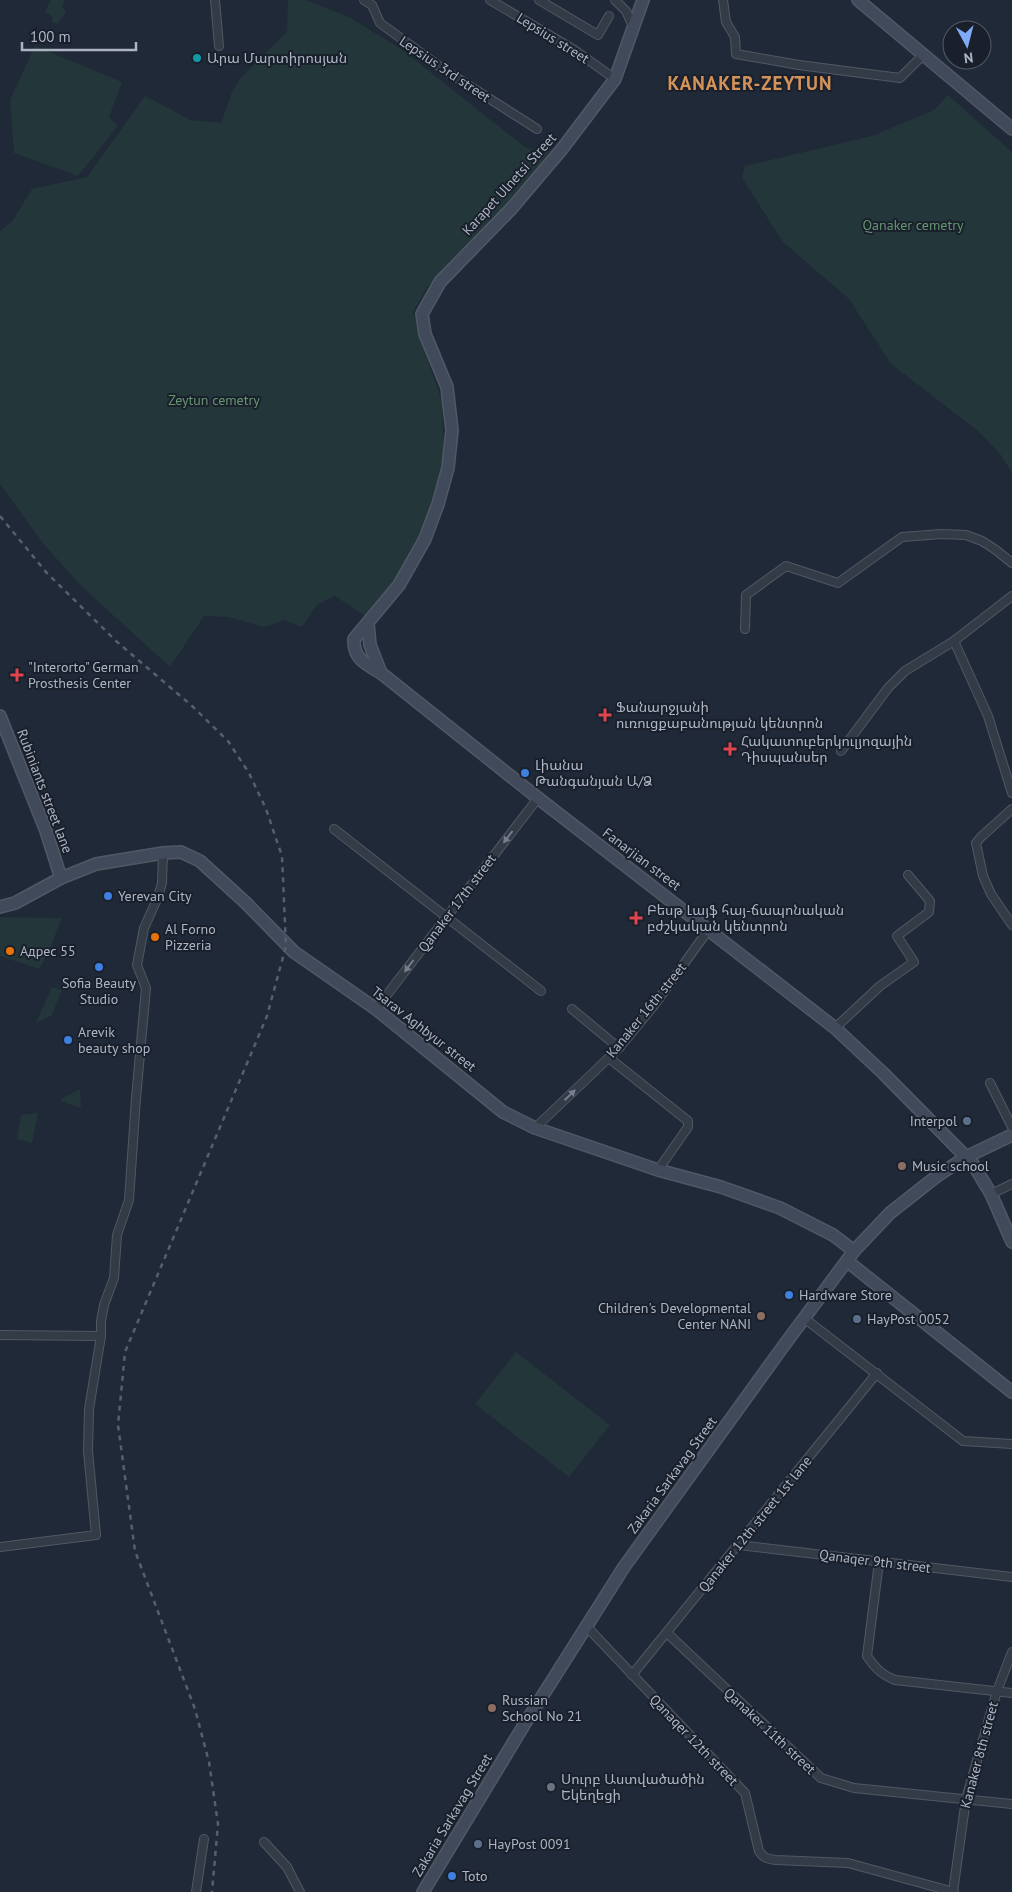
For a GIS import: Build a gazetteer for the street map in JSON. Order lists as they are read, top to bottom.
{
  "streets": {
    "street": [
      "Lepsius street",
      "Lepsius 3rd street",
      "Karapet Ulnetsi Street",
      "Rubiniants street lane",
      "Fanarjian street",
      "Qanaker 17th street",
      "Kanaker 16th street",
      "Tsarav Aghbyur street",
      "Zakaria Sarkavag Street",
      "Qanaker 12th street 1st lane",
      "Qanaqer 9th street",
      "Qanaker 11th street",
      "Qanaqer 12th street",
      "Kanaker 8th street"
    ]
  },
  "crossings": [
    ["Lepsius street", "Karapet Ulnetsi Street"],
    ["Karapet Ulnetsi Street", "Fanarjian street"],
    ["Rubiniants street lane", "Tsarav Aghbyur street"],
    ["Fanarjian street", "Qanaker 17th street"],
    ["Fanarjian street", "Kanaker 16th street"],
    ["Fanarjian street", "Zakaria Sarkavag Street"],
    ["Qanaker 17th street", "Tsarav Aghbyur street"],
    ["Kanaker 16th street", "Tsarav Aghbyur street"],
    ["Tsarav Aghbyur street", "Zakaria Sarkavag Street"],
    ["Zakaria Sarkavag Street", "Qanaqer 12th street"],
    ["Qanaker 12th street 1st lane", "Qanaqer 9th street"],
    ["Qanaker 12th street 1st lane", "Qanaker 11th street"],
    ["Qanaker 12th street 1st lane", "Qanaqer 12th street"],
    ["Qanaker 11th street", "Kanaker 8th street"],
    ["Qanaqer 12th street", "Kanaker 8th street"]
  ],
  "one_way": ["Qanaker 17th street", "Kanaker 16th street"],
  "districts": ["KANAKER-ZEYTUN"],
  "parks": ["Qanaker cemetry", "Zeytun cemetry"],
  "places": {
    "other": [
      "Արա Մարտիրոսյան",
      "Լիանա Թանգանյան Ա/Ձ",
      "Yerevan City",
      "Al Forno Pizzeria",
      "Адрес 55",
      "Sofia Beauty Studio",
      "Arevik beauty shop",
      "Interpol",
      "Music school",
      "Hardware Store",
      "Children's Developmental Center NANI",
      "HayPost 0052",
      "Russian School No 21",
      "Սուրբ Աստվածածին Եկեղեցի",
      "HayPost 0091",
      "Toto"
    ],
    "health": [
      "\"Interorto\" German Prosthesis Center",
      "Ֆանարջյանի ուռուցքաբանության կենտրոն",
      "Հակատուբերկուլյոզային Դիսպանսեր",
      "Բեսթ Լայֆ հայ-ճապոնական բժշկական կենտրոն"
    ]
  },
  "scale_bar": "100 m",
  "north": "bottom"
}
